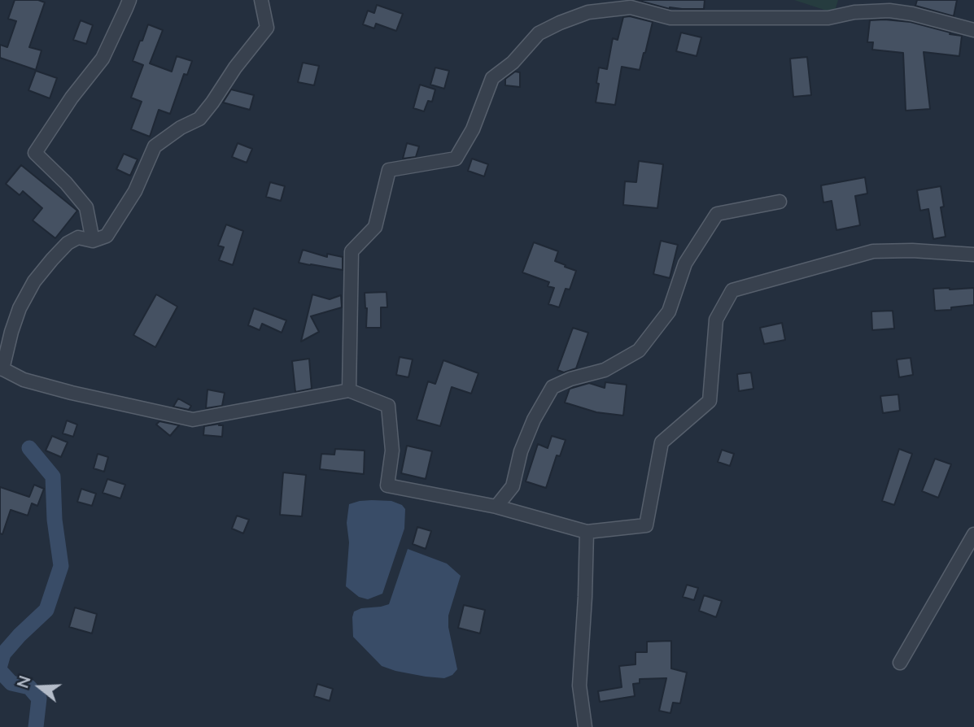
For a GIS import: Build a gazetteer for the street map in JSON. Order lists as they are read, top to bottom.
{
  "north": "left"
}
